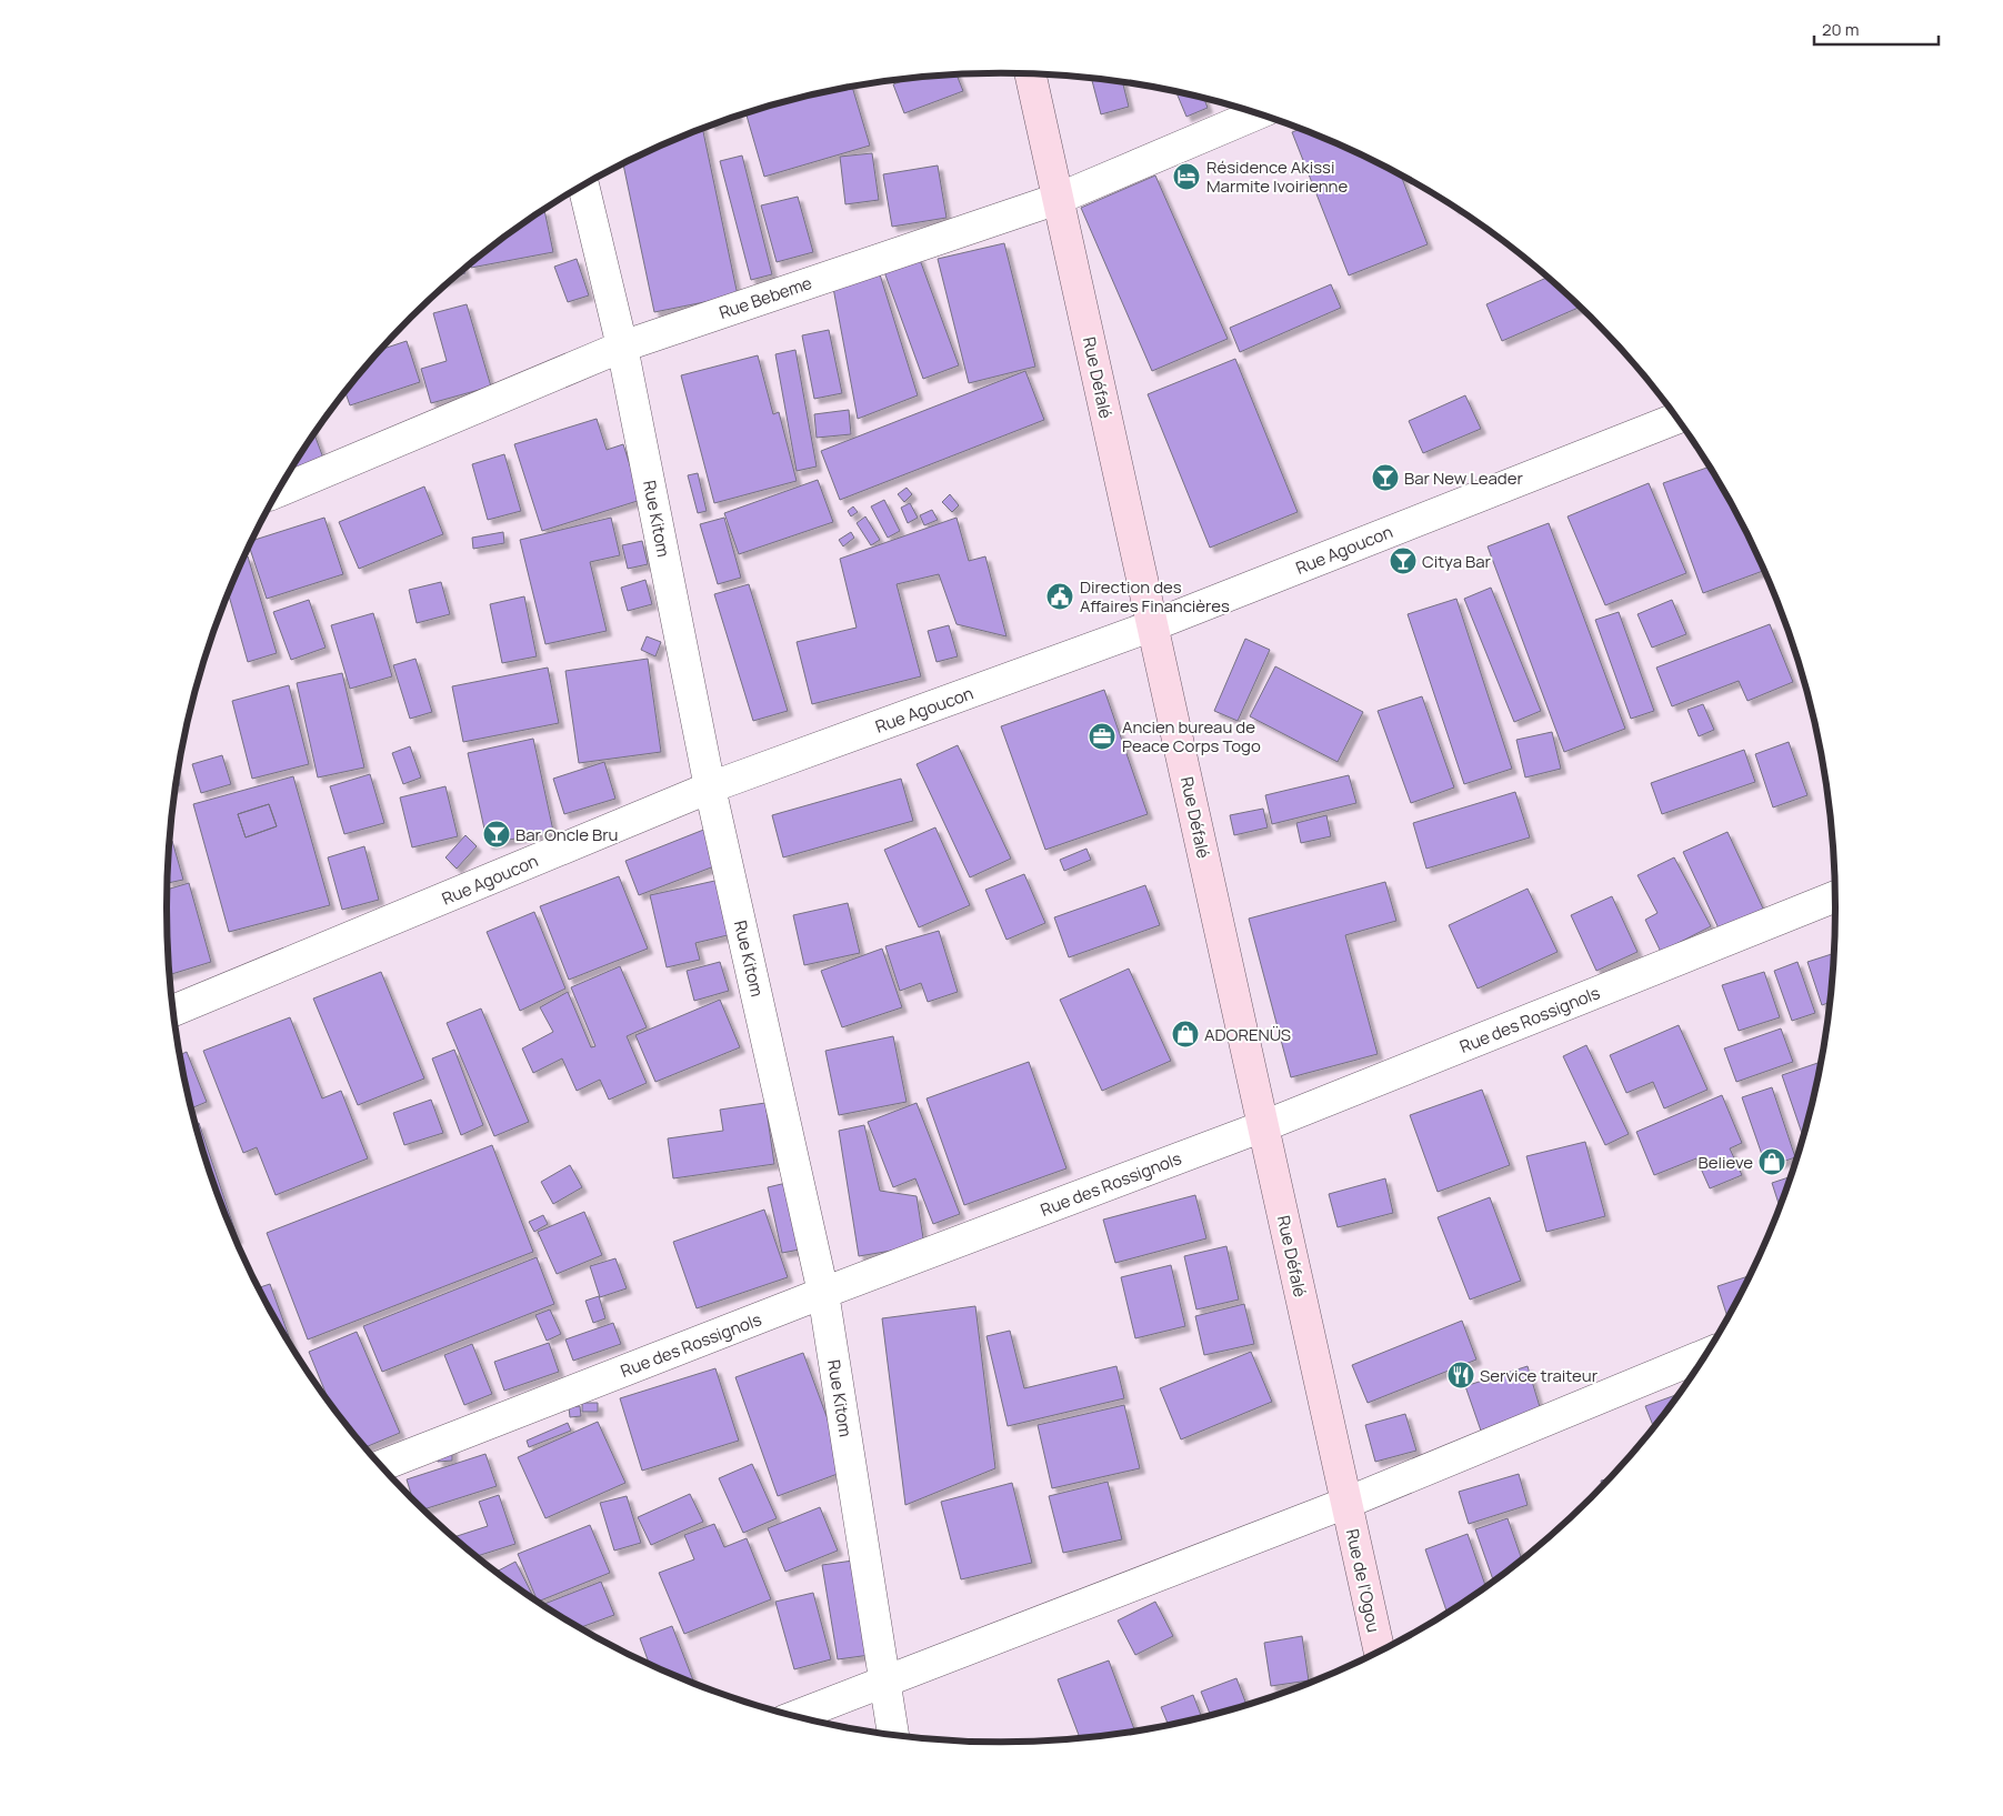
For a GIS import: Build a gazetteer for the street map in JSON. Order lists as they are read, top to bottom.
{
  "streets": {
    "street": [
      "Rue Bebeme",
      "Rue Défalé",
      "Rue Kitom",
      "Rue Agoucon",
      "Rue des Rossignols",
      "Rue de l'Ogou"
    ]
  },
  "crossings": [
    ["Rue Bebeme", "Rue Défalé"],
    ["Rue Bebeme", "Rue Kitom"],
    ["Rue Défalé", "Rue Agoucon"],
    ["Rue Défalé", "Rue des Rossignols"],
    ["Rue Défalé", "Rue de l'Ogou"],
    ["Rue Kitom", "Rue Agoucon"],
    ["Rue Kitom", "Rue des Rossignols"]
  ],
  "places": {
    "hotel": ["Résidence Akissi Marmite Ivoirienne"],
    "bar": ["Bar New Leader", "Citya Bar", "Bar Oncle Bru"],
    "public building": ["Direction des Affaires Financières"],
    "office": ["Ancien bureau de Peace Corps Togo"],
    "shop": ["ADORENÜS", "Believe"],
    "restaurant": ["Service traiteur"]
  },
  "scale_bar": "20 m"
}
